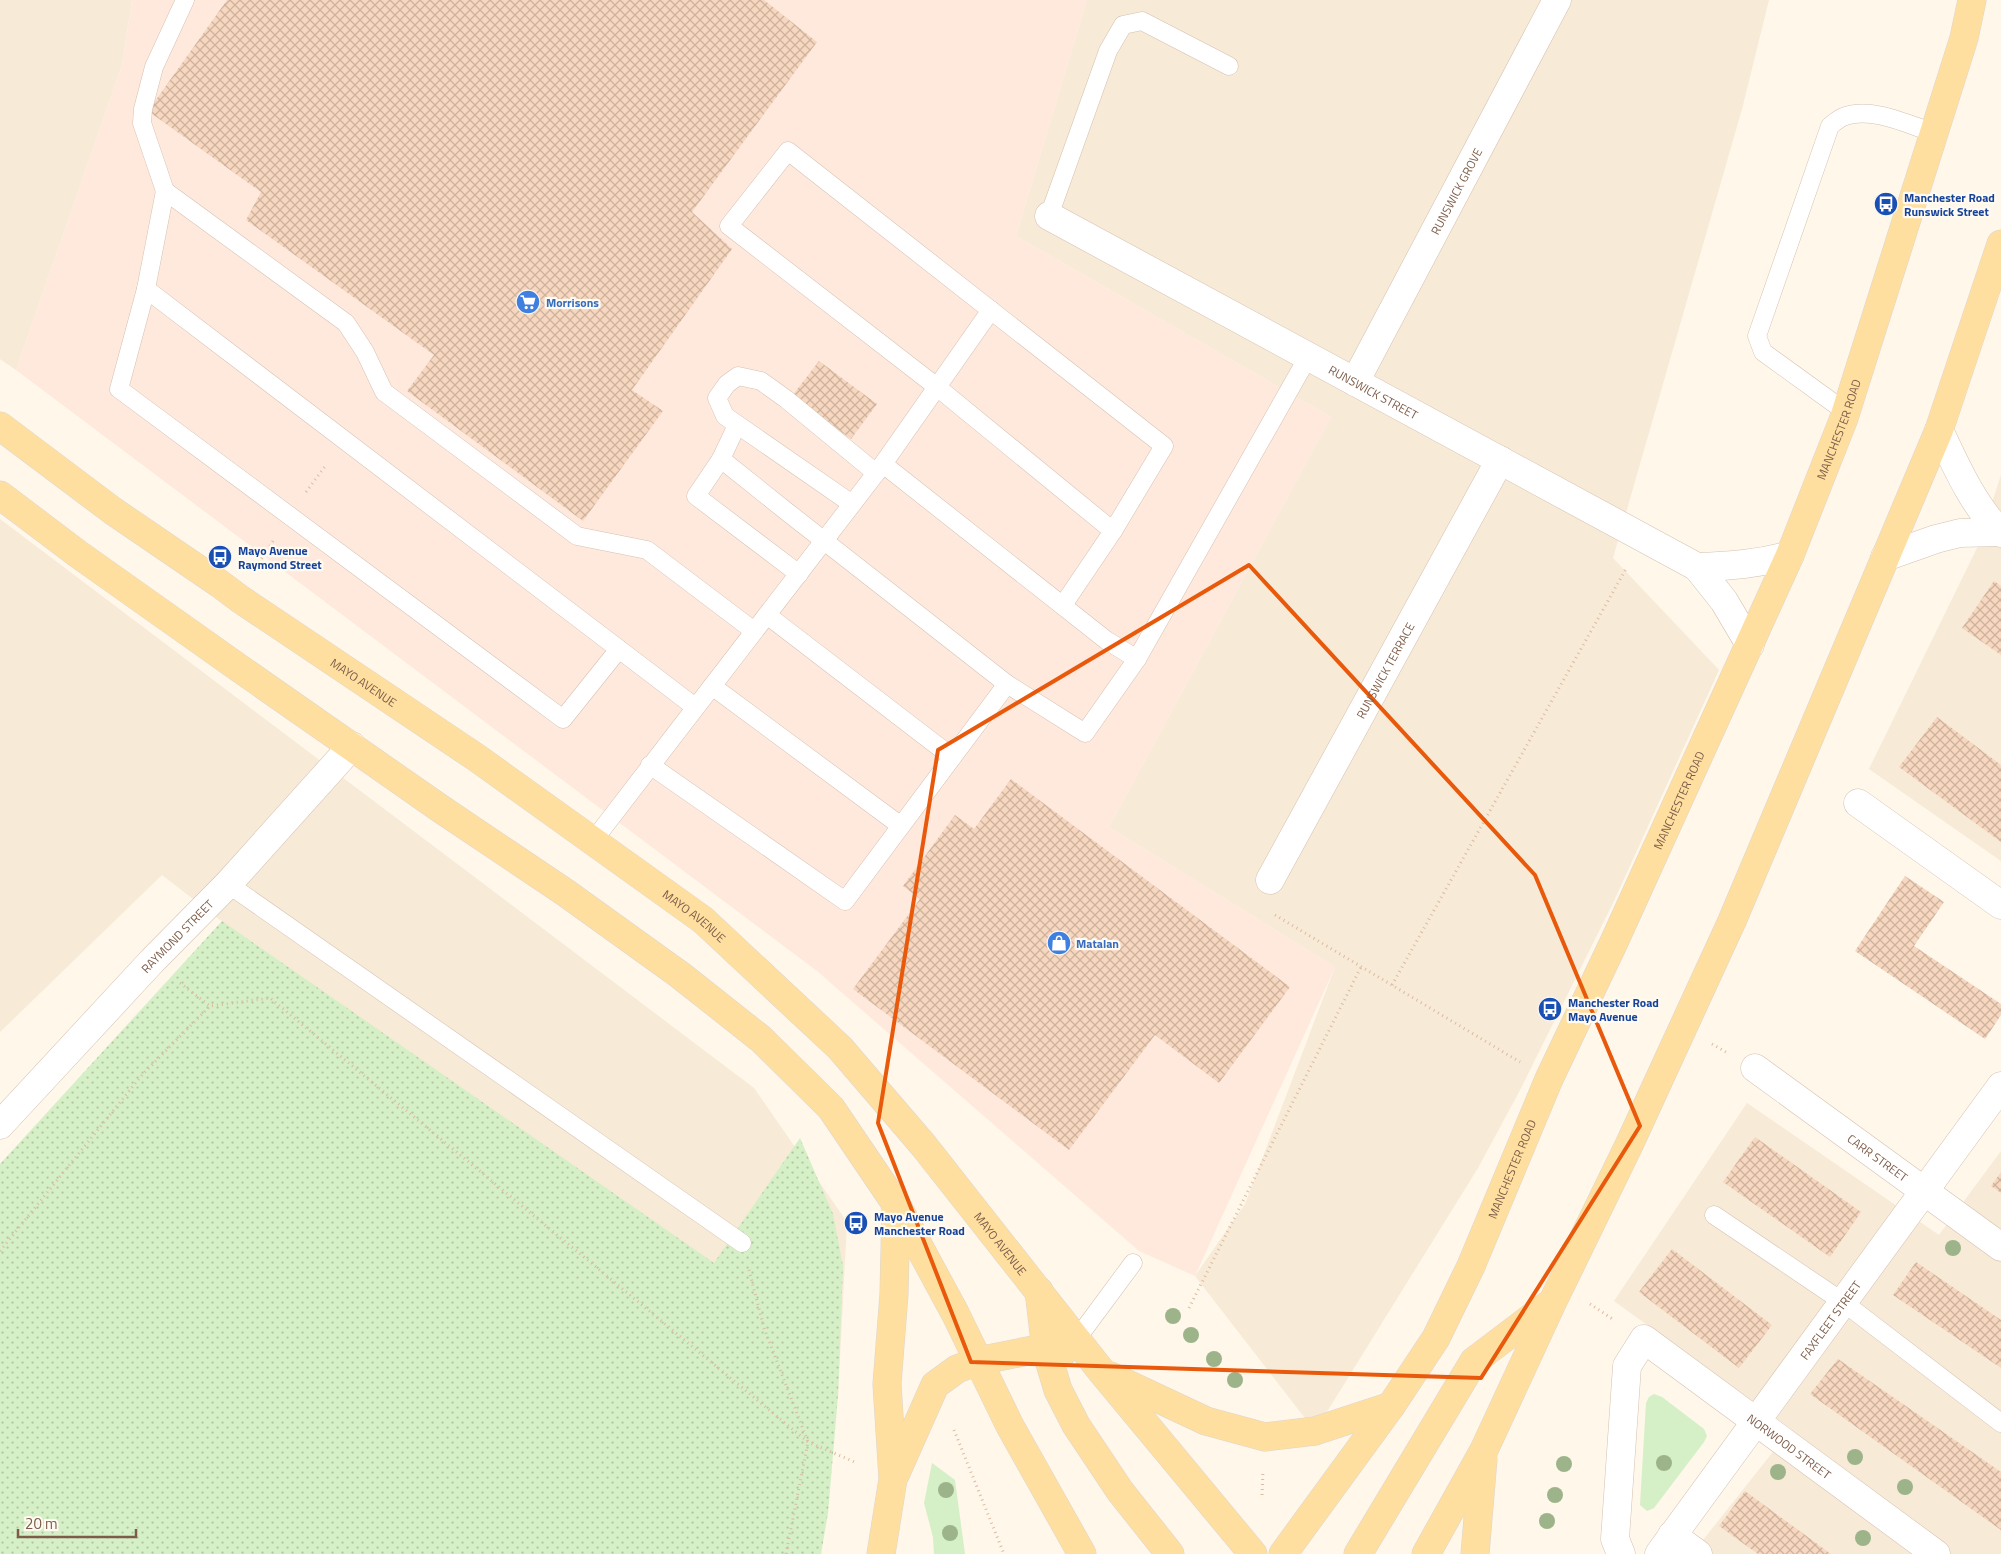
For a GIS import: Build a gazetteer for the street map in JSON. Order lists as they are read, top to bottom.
{
  "streets": {
    "main road": ["MANCHESTER ROAD", "MAYO AVENUE"],
    "street": [
      "RUNSWICK GROVE",
      "RUNSWICK STREET",
      "RUNSWICK TERRACE",
      "RAYMOND STREET",
      "CARR STREET",
      "FAXFLEET STREET",
      "NORWOOD STREET"
    ]
  },
  "crossings": [
    ["RUNSWICK GROVE", "RUNSWICK STREET"],
    ["RUNSWICK STREET", "MANCHESTER ROAD"],
    ["RUNSWICK STREET", "RUNSWICK TERRACE"],
    ["CARR STREET", "FAXFLEET STREET"],
    ["FAXFLEET STREET", "NORWOOD STREET"]
  ],
  "places": {
    "bus stop": [
      "Manchester Road Runswick Street",
      "Mayo Avenue Raymond Street",
      "Manchester Road Mayo Avenue",
      "Mayo Avenue Manchester Road"
    ],
    "supermarket": ["Morrisons"],
    "shop": ["Matalan"]
  },
  "scale_bar": "20 m"
}
